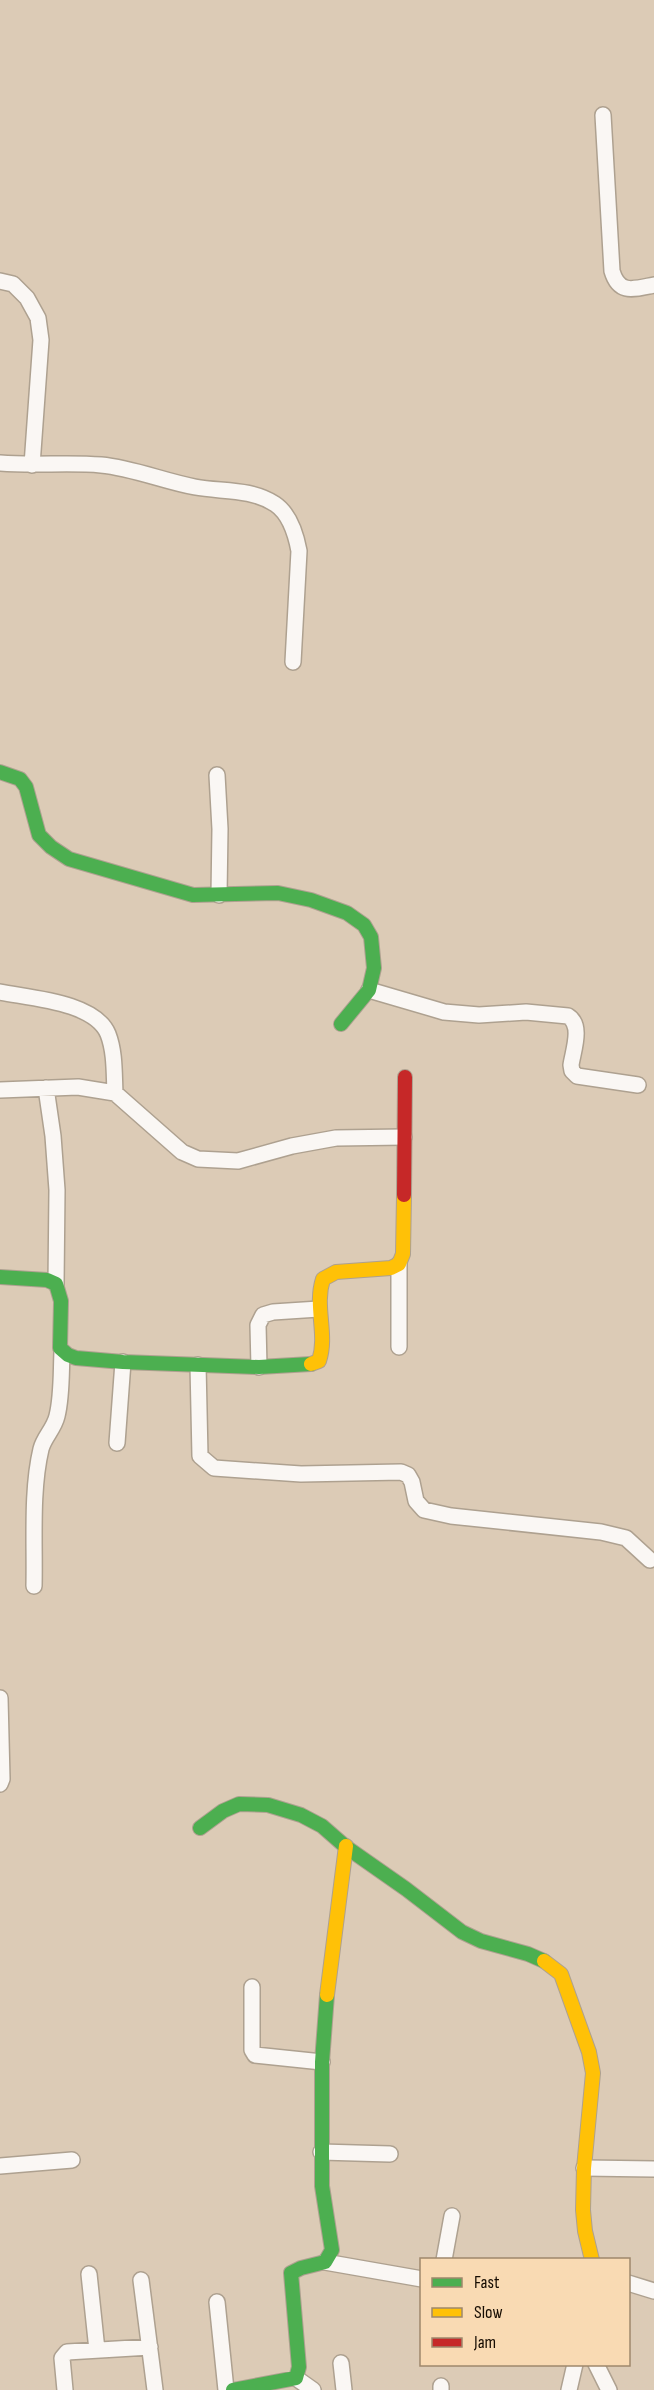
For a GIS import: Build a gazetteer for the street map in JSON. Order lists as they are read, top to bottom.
{
  "legend": ["Fast", "Slow", "Jam"]
}
